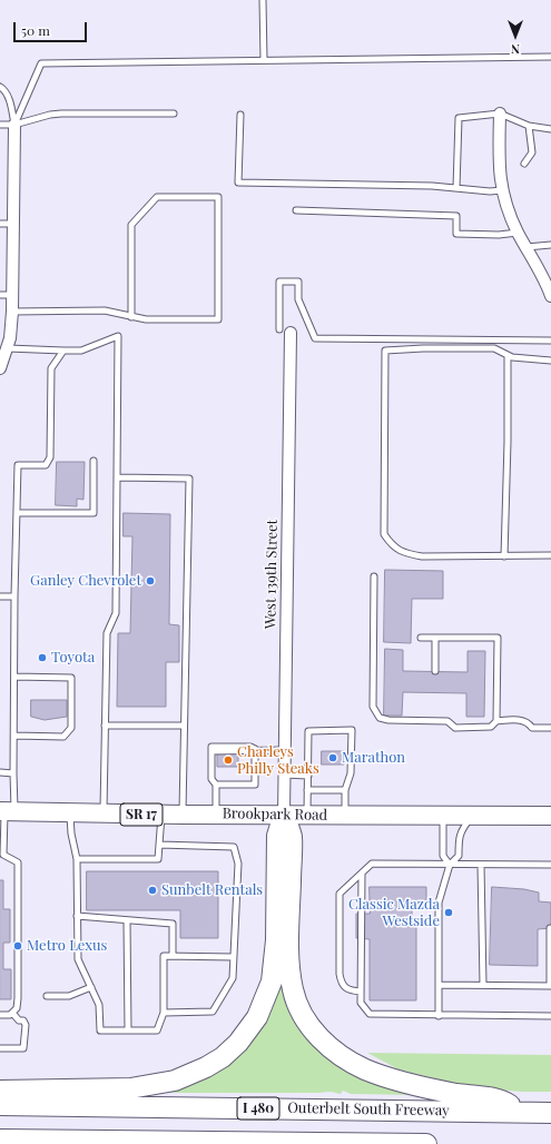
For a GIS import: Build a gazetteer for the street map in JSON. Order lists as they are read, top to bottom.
{
  "streets": {
    "highway": ["I 480", "Outerbelt South Freeway"],
    "main road": ["SR 17", "Brookpark Road"],
    "street": ["West 139th Street"]
  },
  "crossings": [
    ["West 139th Street", "Brookpark Road"]
  ],
  "places": [
    "Ganley Chevrolet",
    "Toyota",
    "Marathon",
    "Charleys Philly Steaks",
    "Sunbelt Rentals",
    "Classic Mazda Westside",
    "Metro Lexus"
  ],
  "scale_bar": "50 m",
  "north": "bottom"
}
